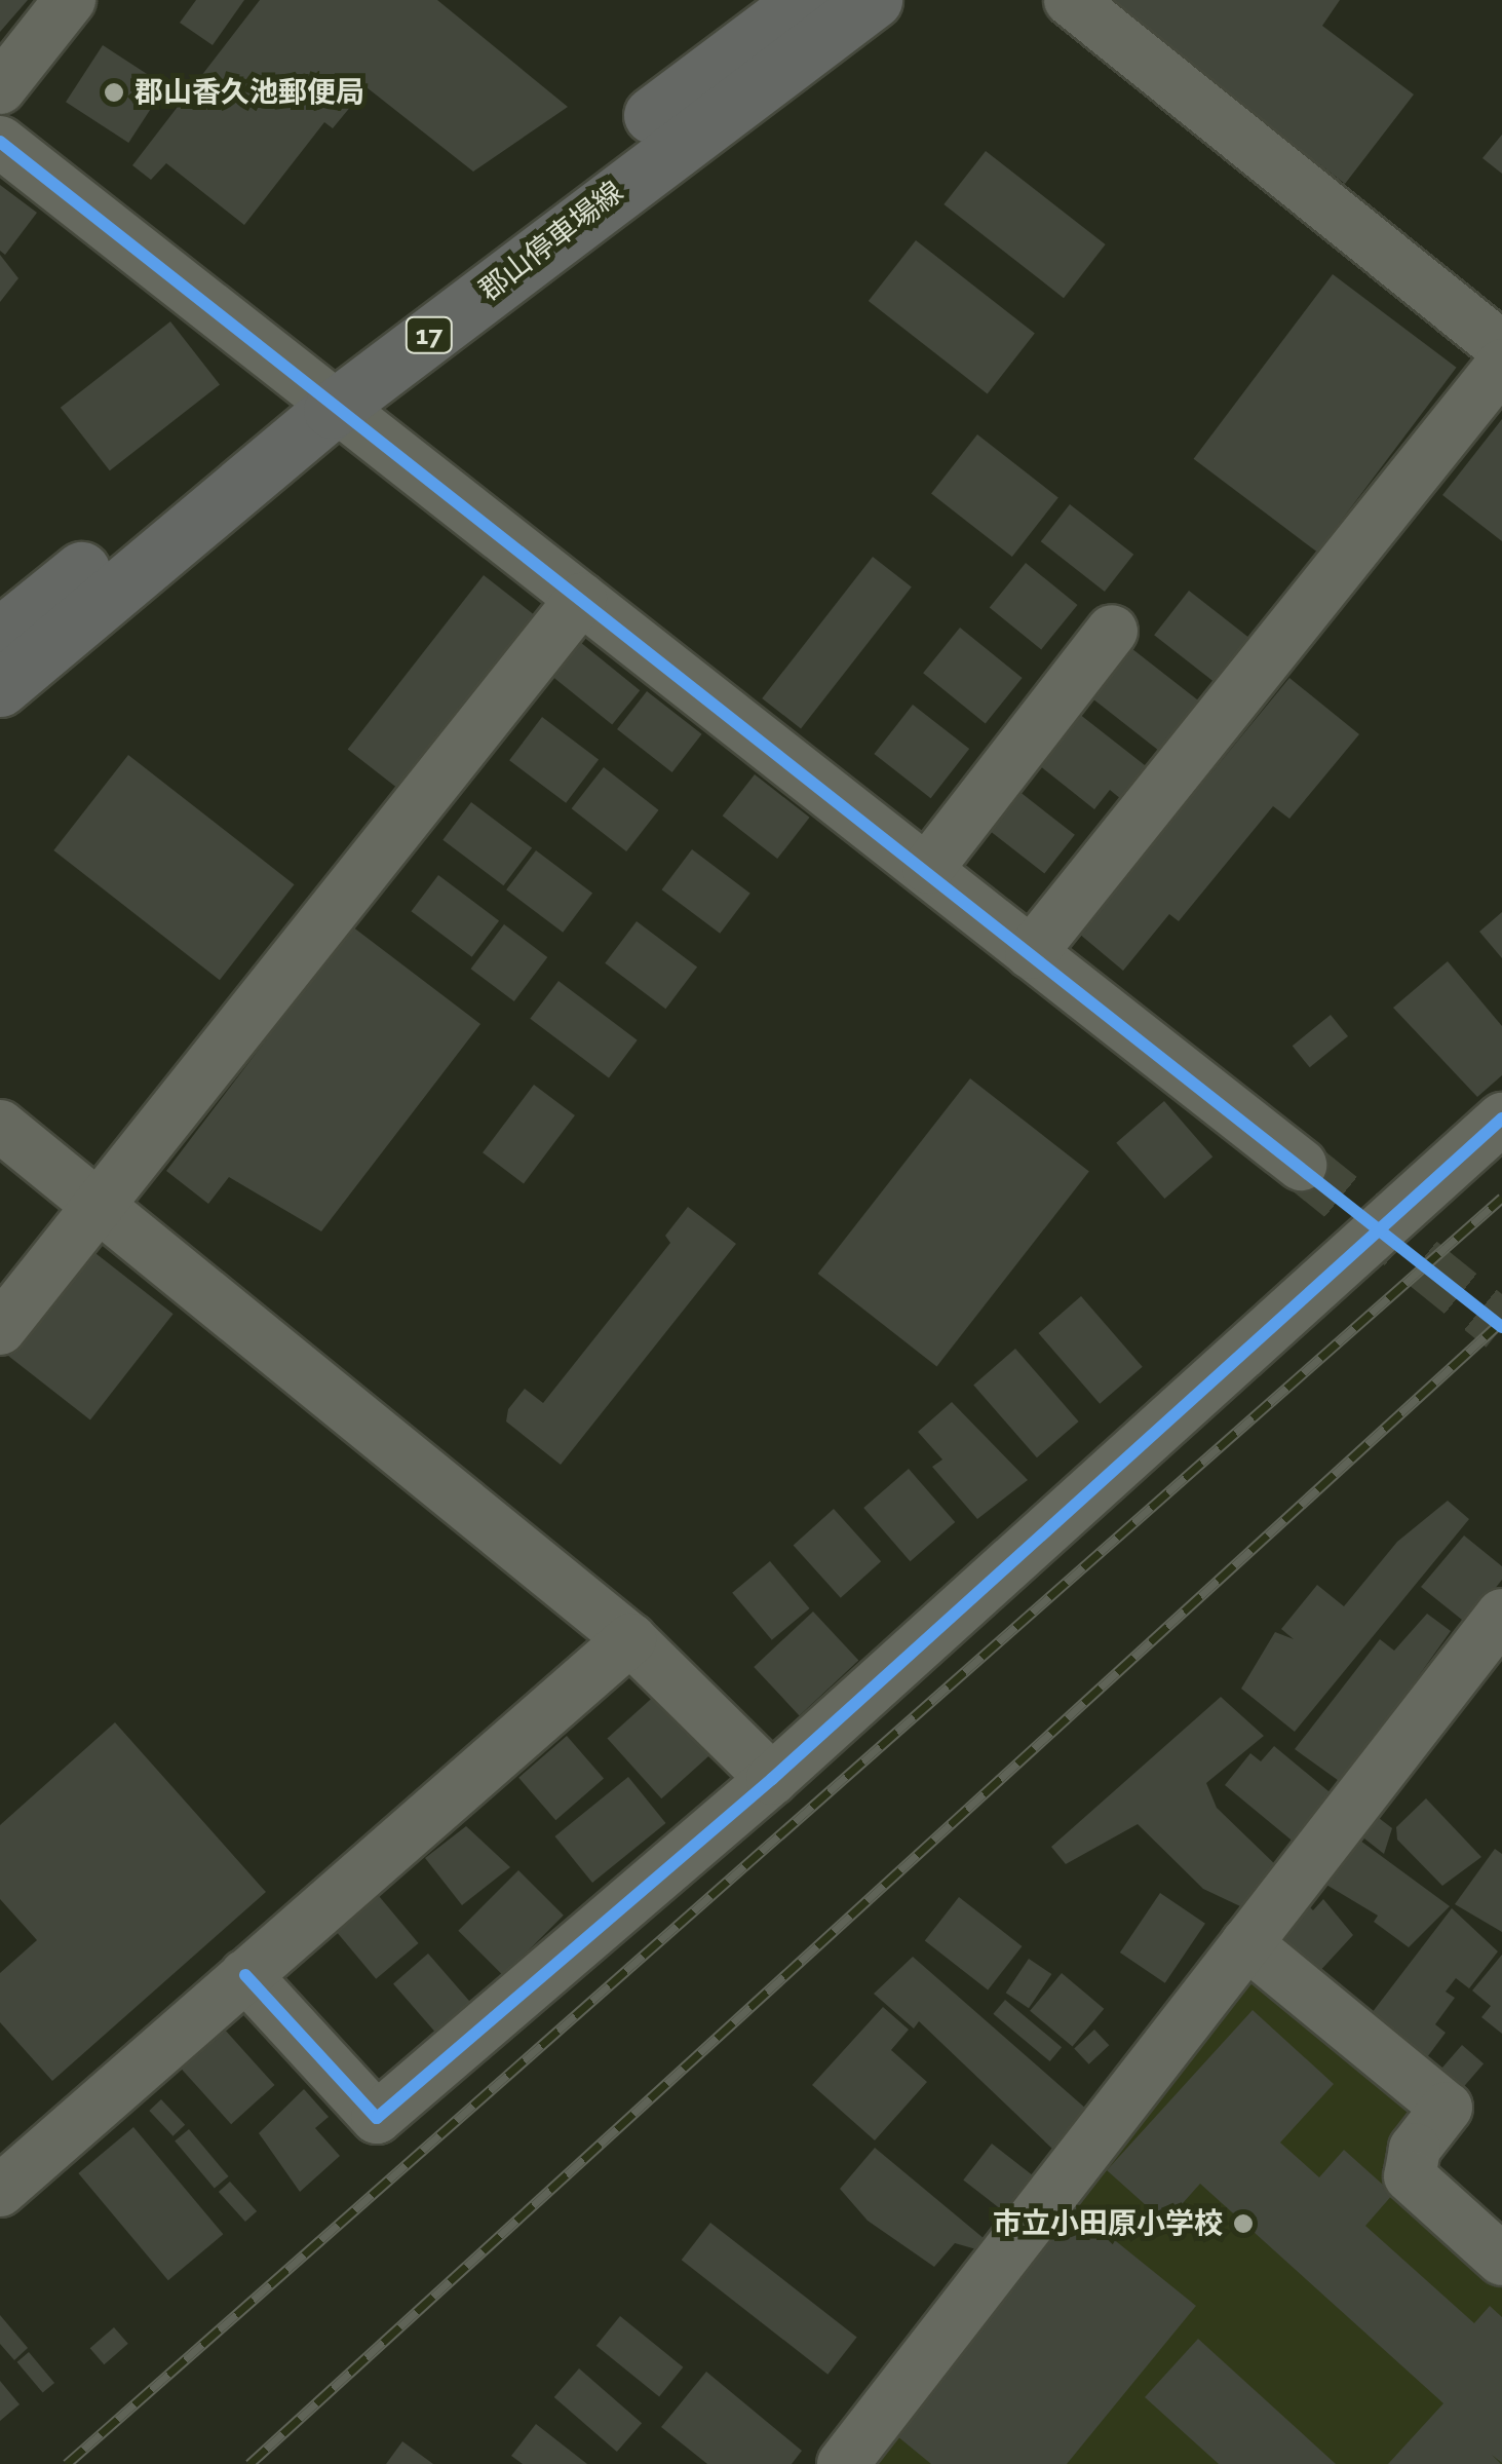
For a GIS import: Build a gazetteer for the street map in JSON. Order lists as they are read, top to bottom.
{
  "streets": {
    "main road": ["郡山停車場線", "17"]
  },
  "places": ["郡山香久池郵便局", "市立小田原小学校"]
}
